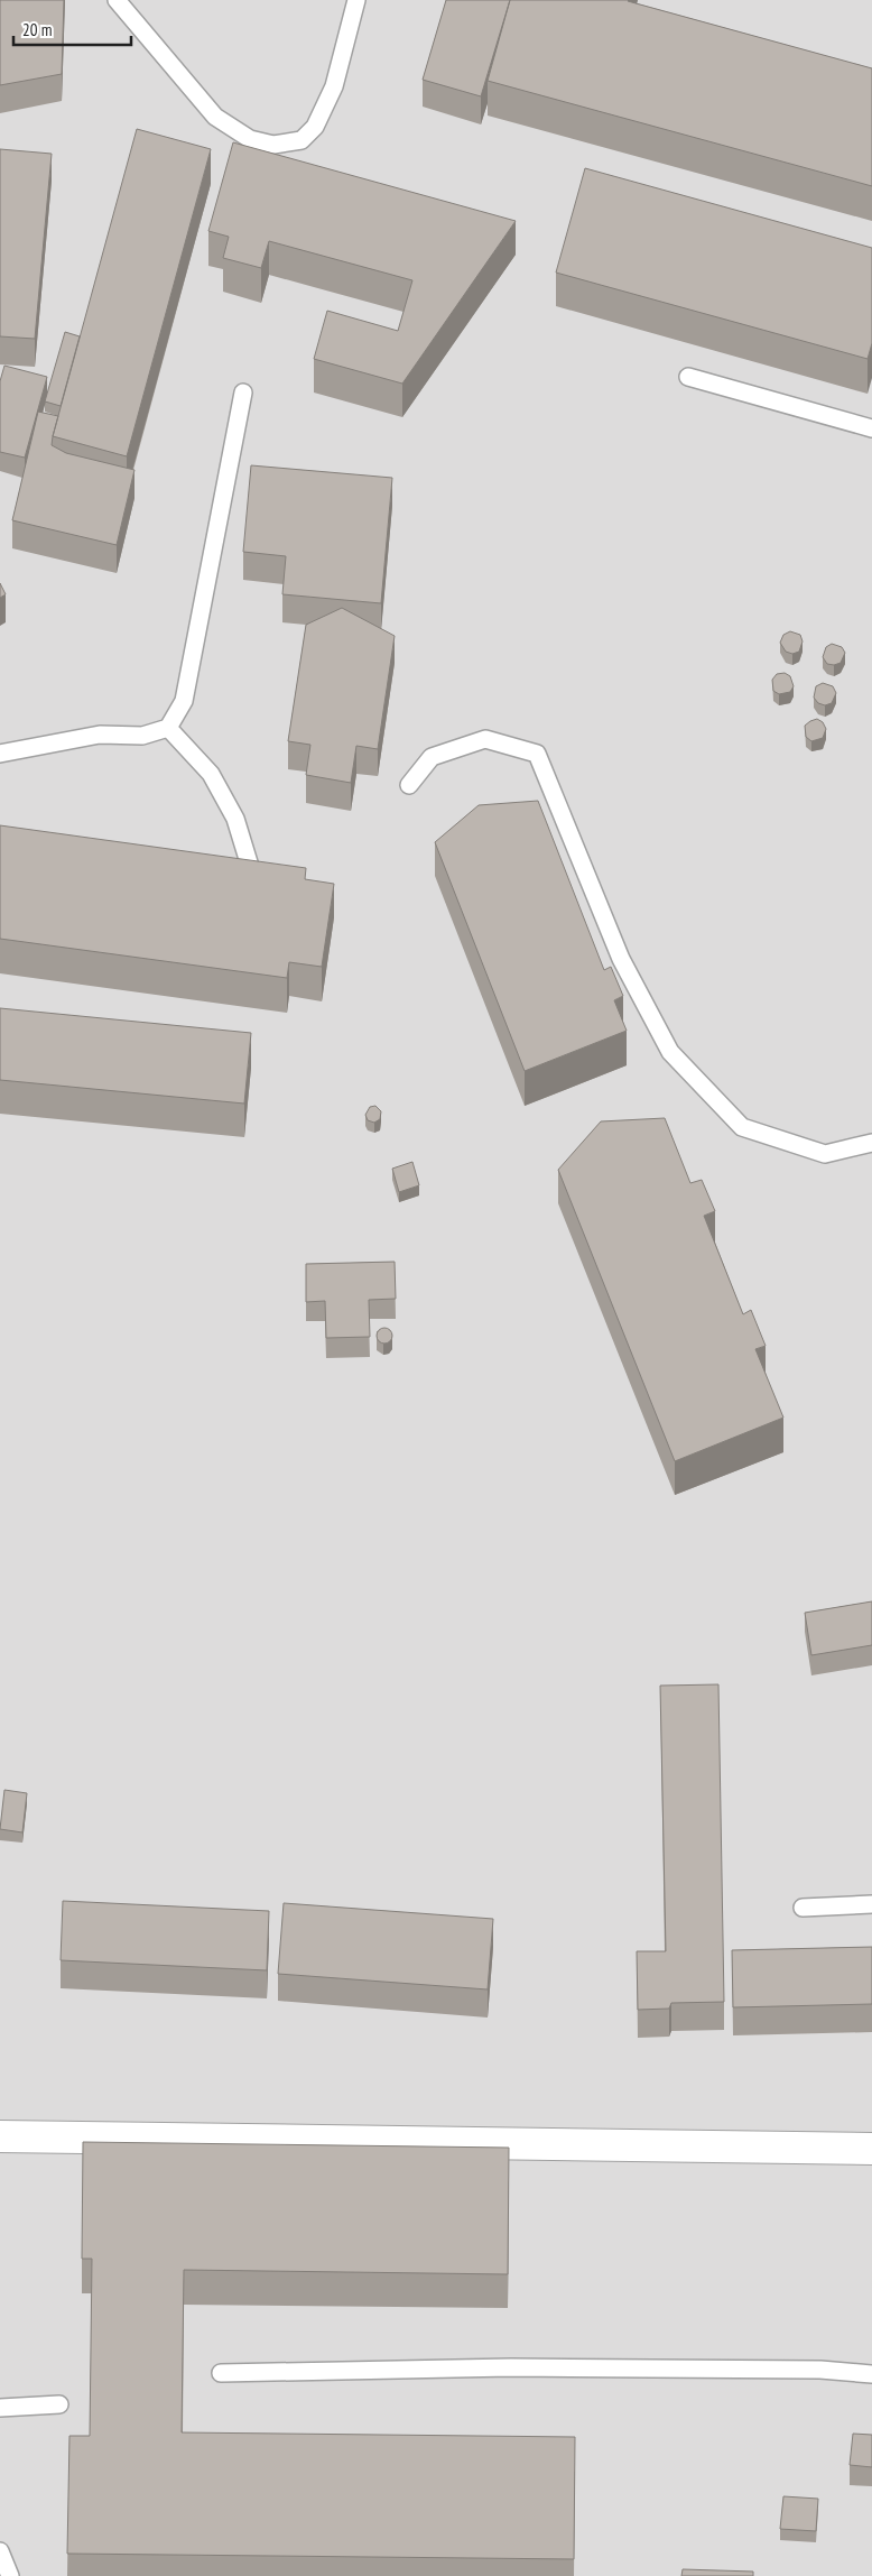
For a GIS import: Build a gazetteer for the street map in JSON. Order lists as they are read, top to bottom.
{
  "scale_bar": "20 m"
}
